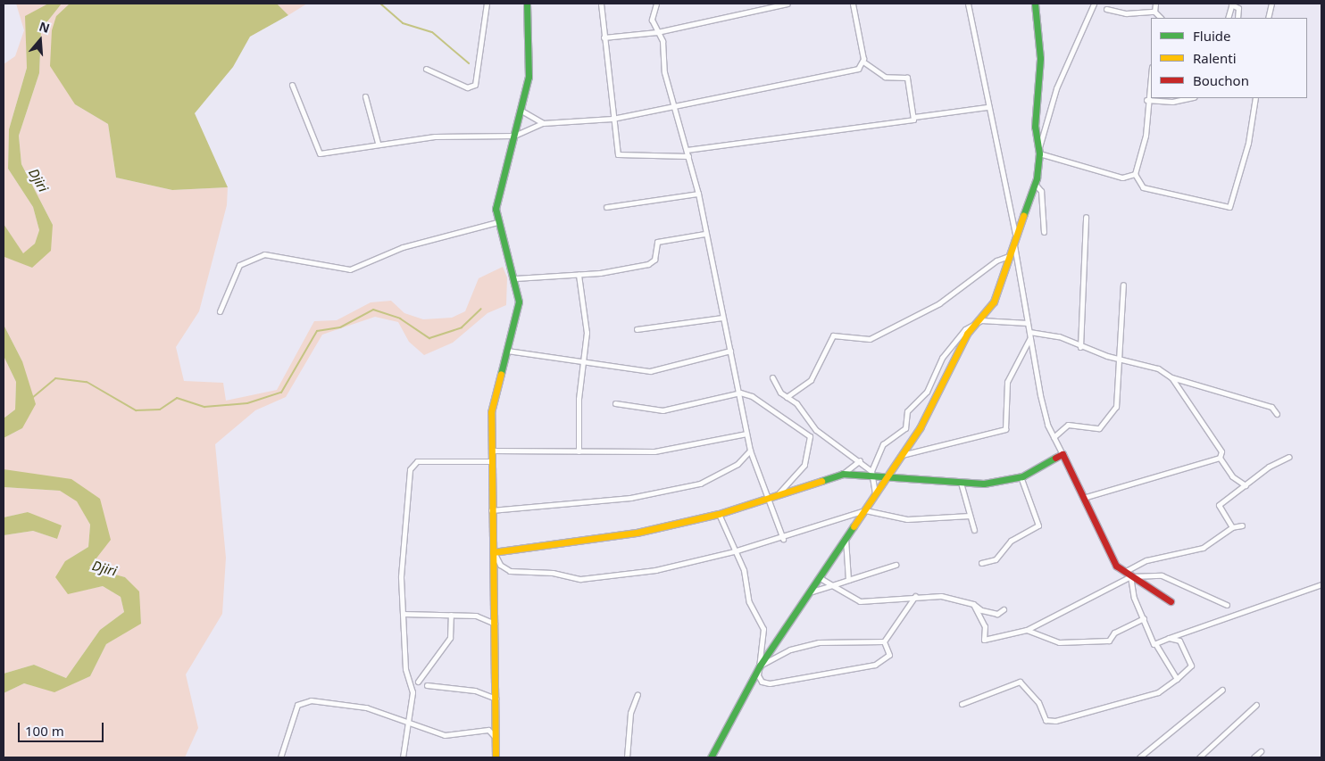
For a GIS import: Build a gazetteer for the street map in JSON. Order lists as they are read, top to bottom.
{
  "water": ["Djiri"],
  "legend": ["Fluide", "Ralenti", "Bouchon"],
  "scale_bar": "100 m",
  "north": "top"
}
